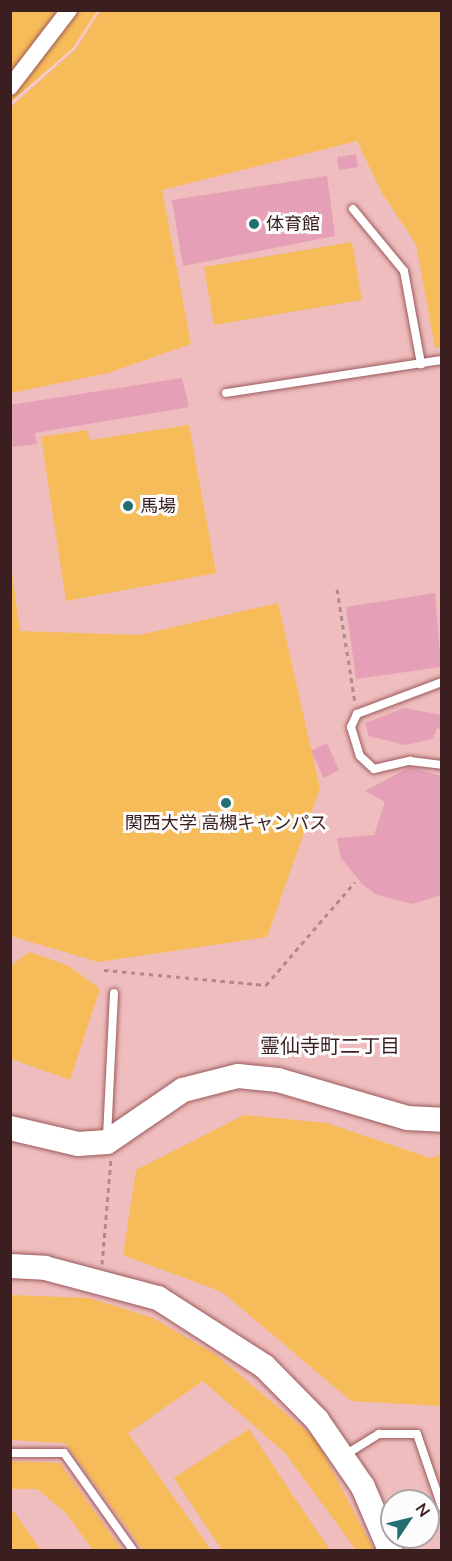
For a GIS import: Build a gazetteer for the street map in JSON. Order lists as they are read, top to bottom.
{
  "districts": ["霊仙寺町二丁目"],
  "places": ["体育館", "馬場", "関西大学 高槻キャンパス"],
  "north": "top right"
}
